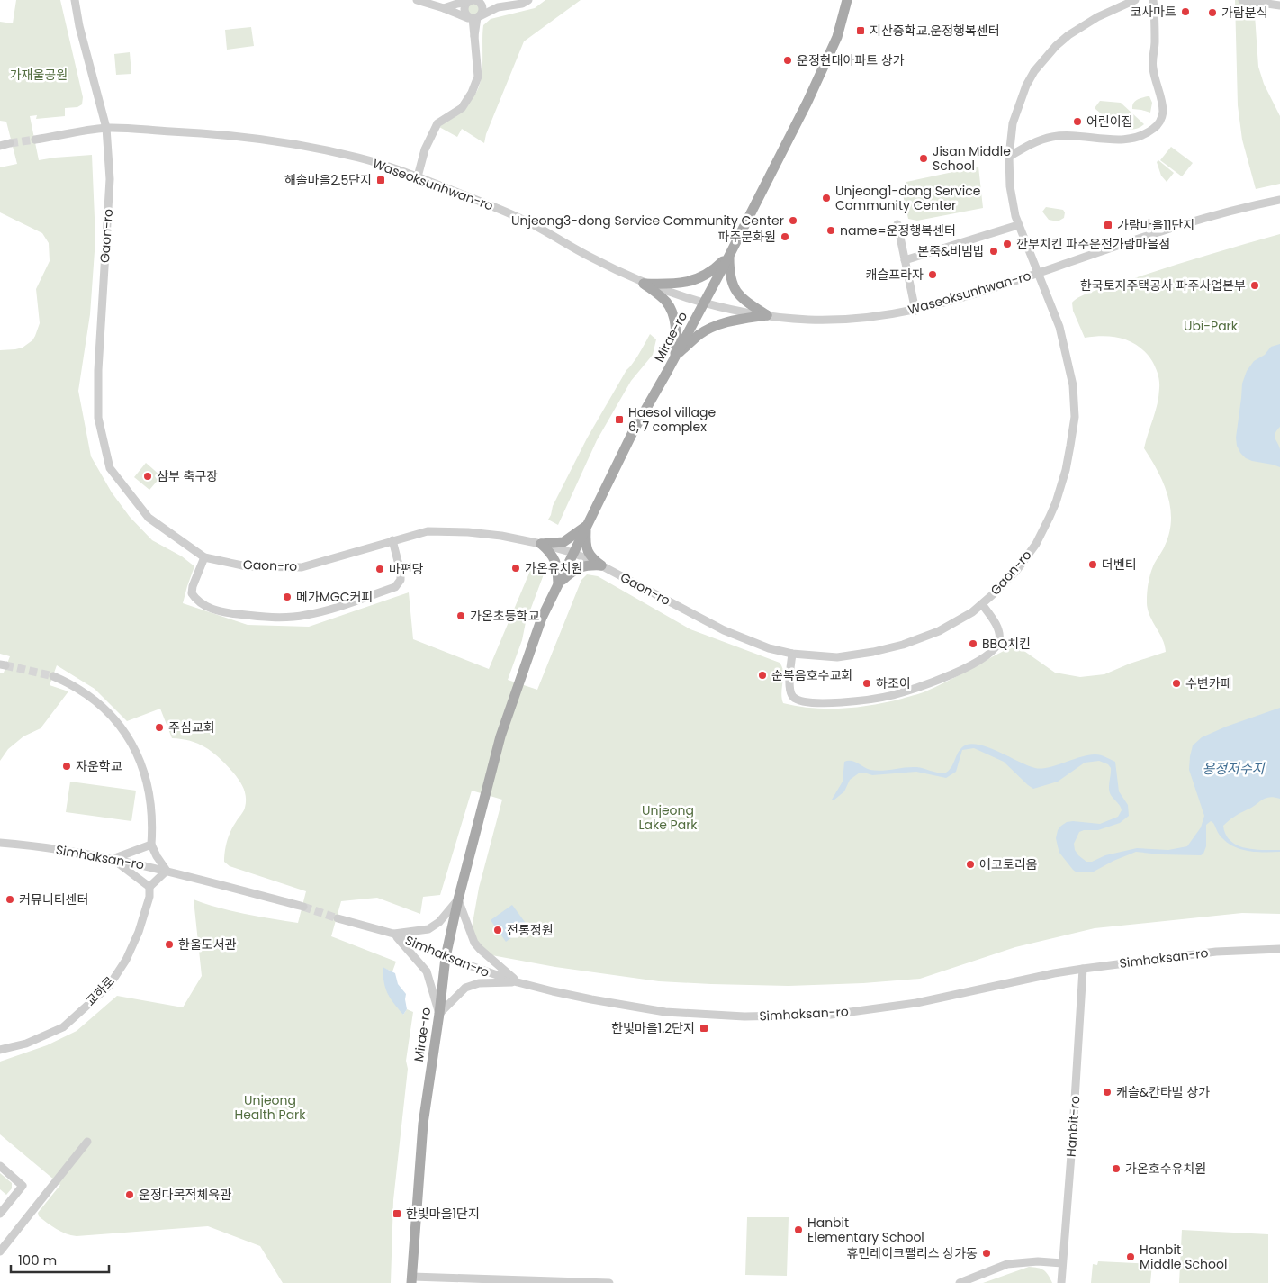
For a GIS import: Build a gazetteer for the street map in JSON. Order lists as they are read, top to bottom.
{
  "streets": {
    "main road": ["Mirae-ro"],
    "street": [
      "Waseoksunhwan-ro",
      "Gaon-ro",
      "Simhaksan-ro",
      "교하로",
      "Hanbit-ro"
    ]
  },
  "crossings": [
    ["Waseoksunhwan-ro", "Gaon-ro"],
    ["Waseoksunhwan-ro", "Mirae-ro"],
    ["Gaon-ro", "Mirae-ro"],
    ["Mirae-ro", "Simhaksan-ro"],
    ["Simhaksan-ro", "Hanbit-ro"]
  ],
  "water": ["용정저수지"],
  "parks": [
    "가재울공원",
    "Ubi-Park",
    "Unjeong Lake Park",
    "Unjeong Health Park"
  ],
  "places": {
    "other": [
      "코사마트",
      "가람분식",
      "운정현대아파트 상가",
      "어린이집",
      "Jisan Middle School",
      "Unjeong1-dong Service Community Center",
      "Unjeong3-dong Service Community Center",
      "name=운정행복센터",
      "파주문화원",
      "깐부치킨 파주운전가람마을점",
      "본죽&비빔밥",
      "캐슬프라자",
      "한국토지주택공사 파주사업본부",
      "삼부 축구장",
      "더벤티",
      "가온유치원",
      "마편당",
      "메가MGC커피",
      "가온초등학교",
      "BBQ치킨",
      "순복음호수교회",
      "하조이",
      "수변카페",
      "주심교회",
      "자운학교",
      "에코토리움",
      "커뮤니티센터",
      "전통정원",
      "한울도서관",
      "캐슬&칸타빌 상가",
      "가온호수유치원",
      "운정다목적체육관",
      "Hanbit Elementary School",
      "휴먼레이크팰리스 상가동",
      "Hanbit Middle School"
    ],
    "transit": [
      "지산중학교.운정행복센터",
      "해솔마을2.5단지",
      "가람마을11단지",
      "Haesol village 6, 7 complex",
      "한빛마을1.2단지",
      "한빛마을1단지"
    ]
  },
  "scale_bar": "100 m"
}
